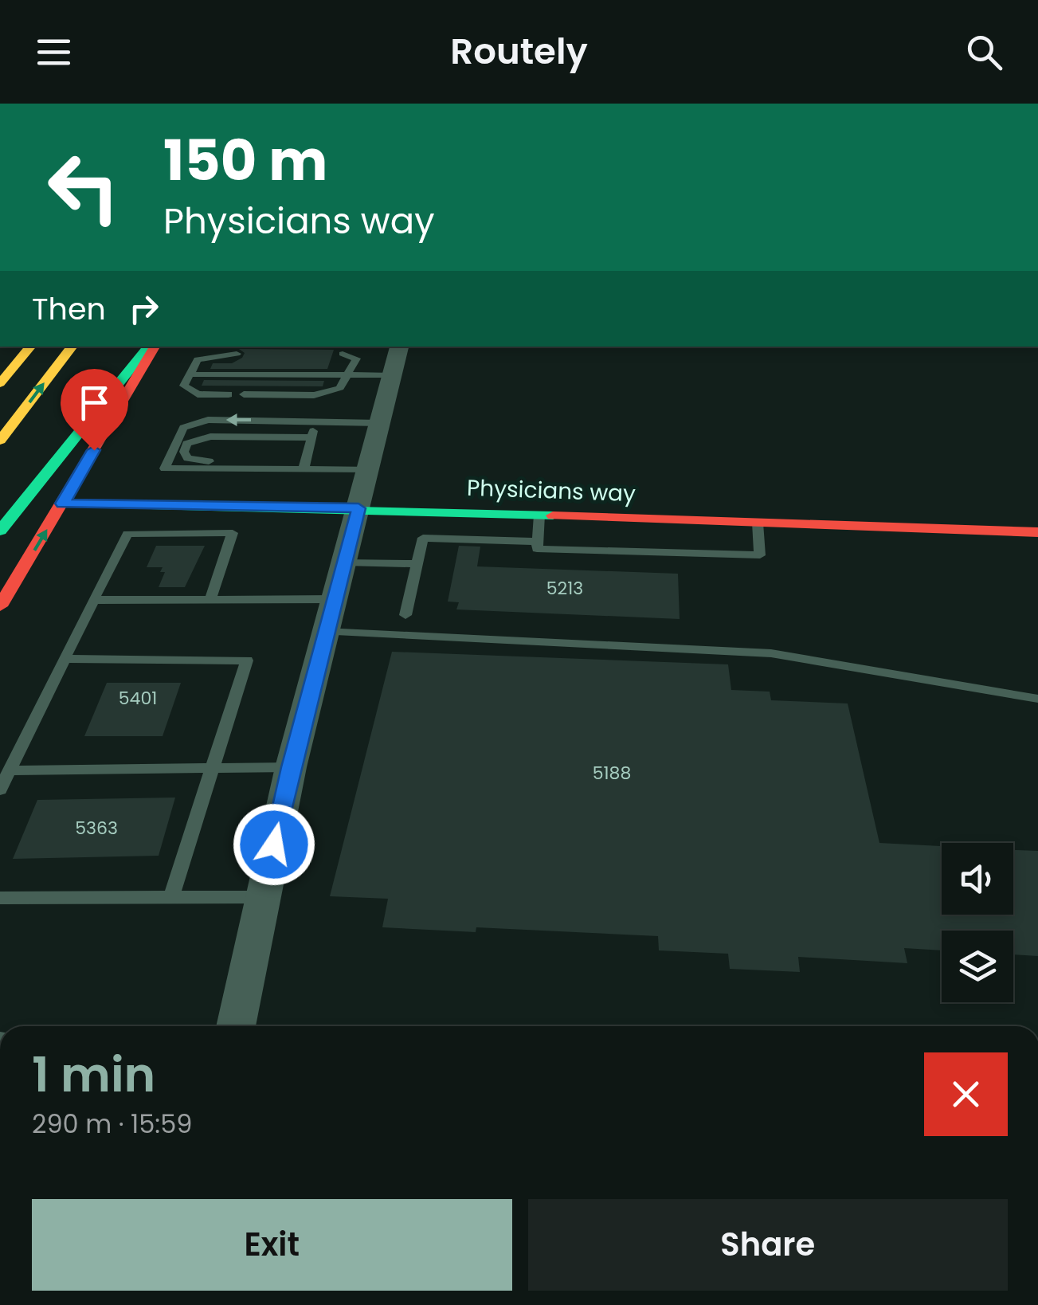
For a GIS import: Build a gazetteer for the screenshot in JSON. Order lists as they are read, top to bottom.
{
  "streets": {
    "main road": ["Physicians way"]
  },
  "house_numbers": [
    "5213",
    "5401",
    "5188",
    "5363"
  ],
  "page": {
    "header": "Routely",
    "turn": ["150 m", "Physicians way"],
    "then": "Then",
    "heading": ["1 min", "290 m · 15:59"],
    "buttons": ["Exit", "Share"]
  }
}
